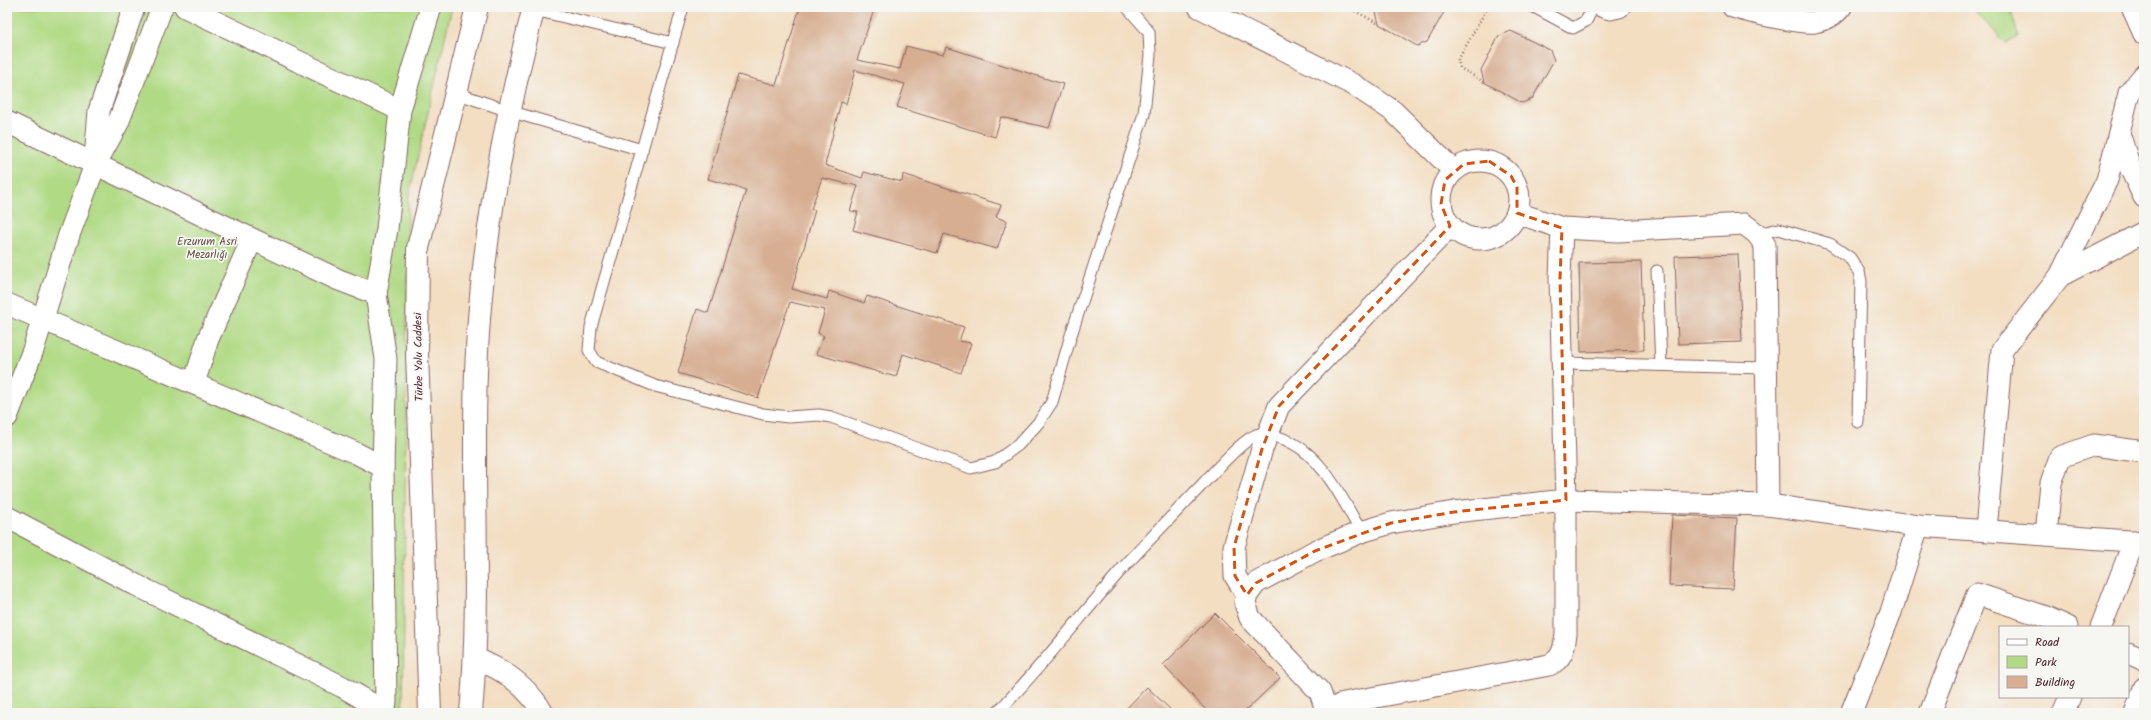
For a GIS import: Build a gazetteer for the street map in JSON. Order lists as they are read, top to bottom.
{
  "streets": {
    "street": ["Türbe Yolu Caddesi"]
  },
  "parks": ["Erzurum Asri Mezarlığı"],
  "legend": ["Road", "Park", "Building"]
}
